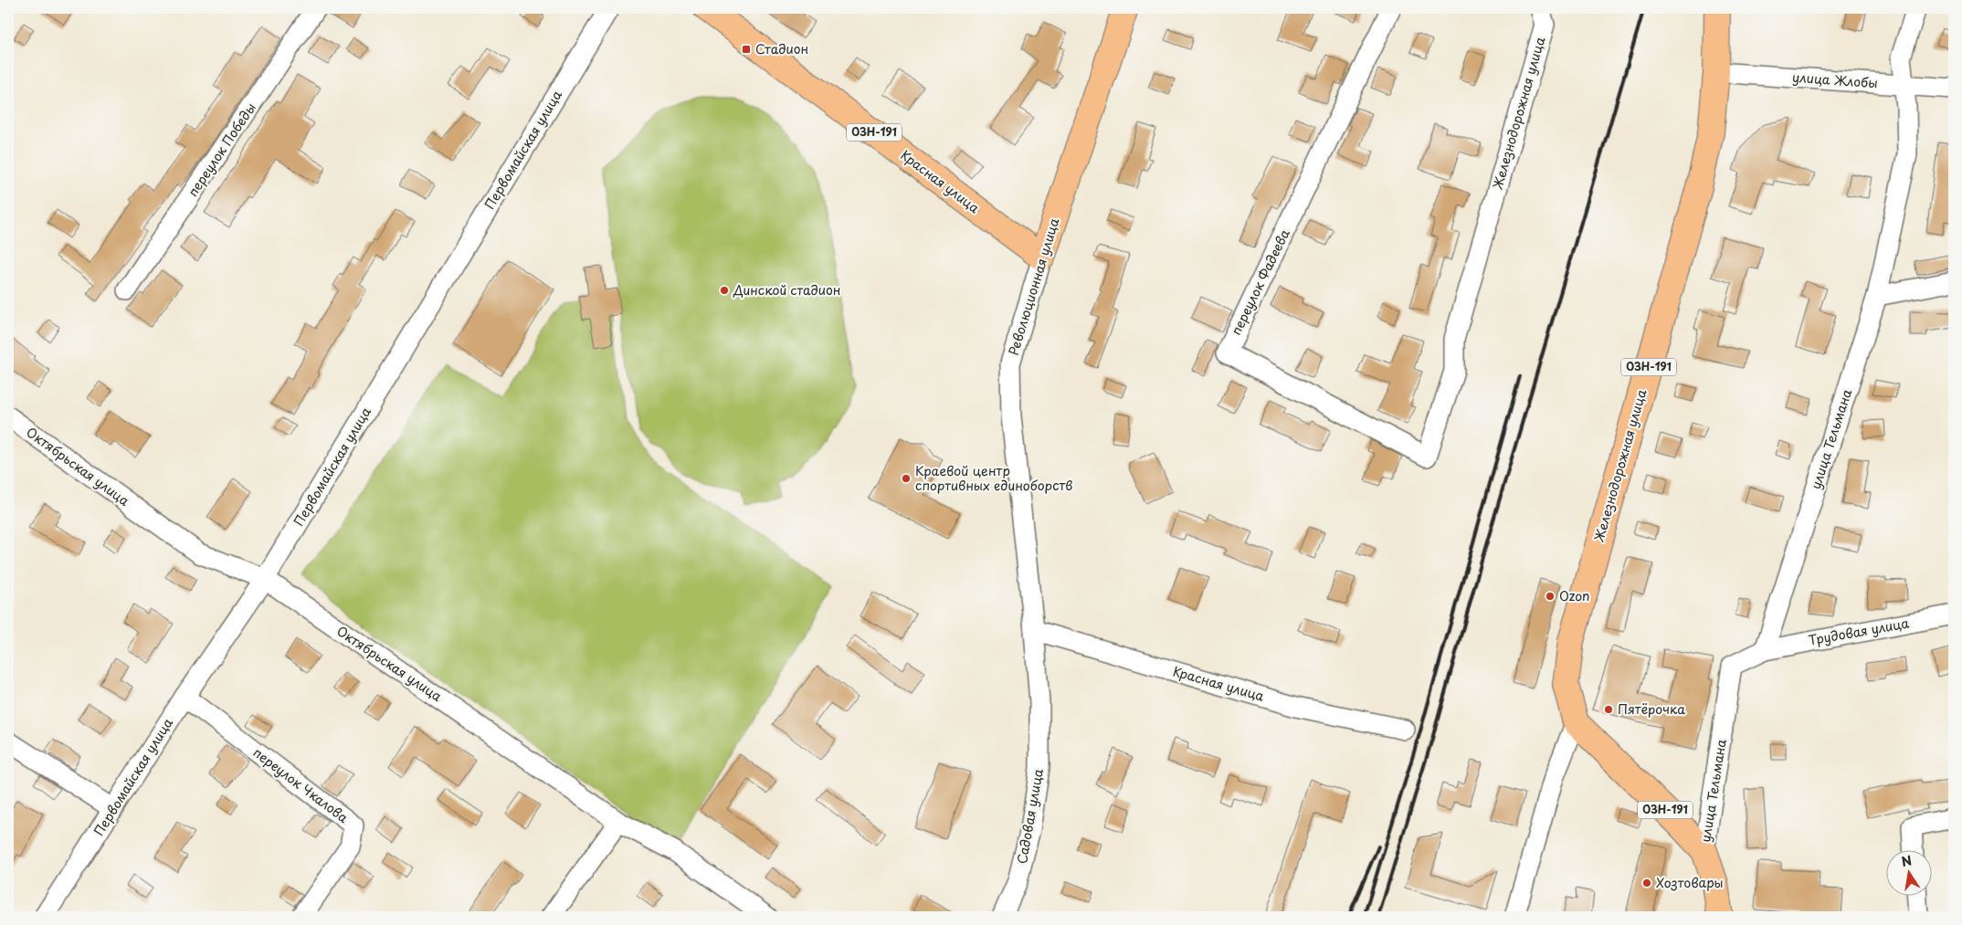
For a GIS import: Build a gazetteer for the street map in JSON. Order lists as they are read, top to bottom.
{
  "streets": {
    "main road": [
      "Железнодорожная улица",
      "03Н-191",
      "Красная улица",
      "Революционная улица",
      "улица Тельмана"
    ],
    "street": [
      "улица Жлобы",
      "переулок Победы",
      "Первомайская улица",
      "переулок Фадеева",
      "Октябрьская улица",
      "Трудовая улица",
      "переулок Чкалова",
      "Садовая улица"
    ]
  },
  "crossings": [
    ["улица Жлобы", "Железнодорожная улица"],
    ["улица Жлобы", "улица Тельмана"],
    ["Железнодорожная улица", "переулок Фадеева"],
    ["Железнодорожная улица", "улица Тельмана"],
    ["Первомайская улица", "Октябрьская улица"],
    ["Первомайская улица", "переулок Чкалова"],
    ["Красная улица", "Революционная улица"],
    ["Красная улица", "Садовая улица"],
    ["Революционная улица", "Садовая улица"],
    ["улица Тельмана", "Трудовая улица"]
  ],
  "places": {
    "transit": ["Стадион"],
    "other": [
      "Динской стадион",
      "Краевой центр спортивных единоборств",
      "Ozon",
      "Пятёрочка",
      "Хозтовары"
    ]
  },
  "north": "top"
}
